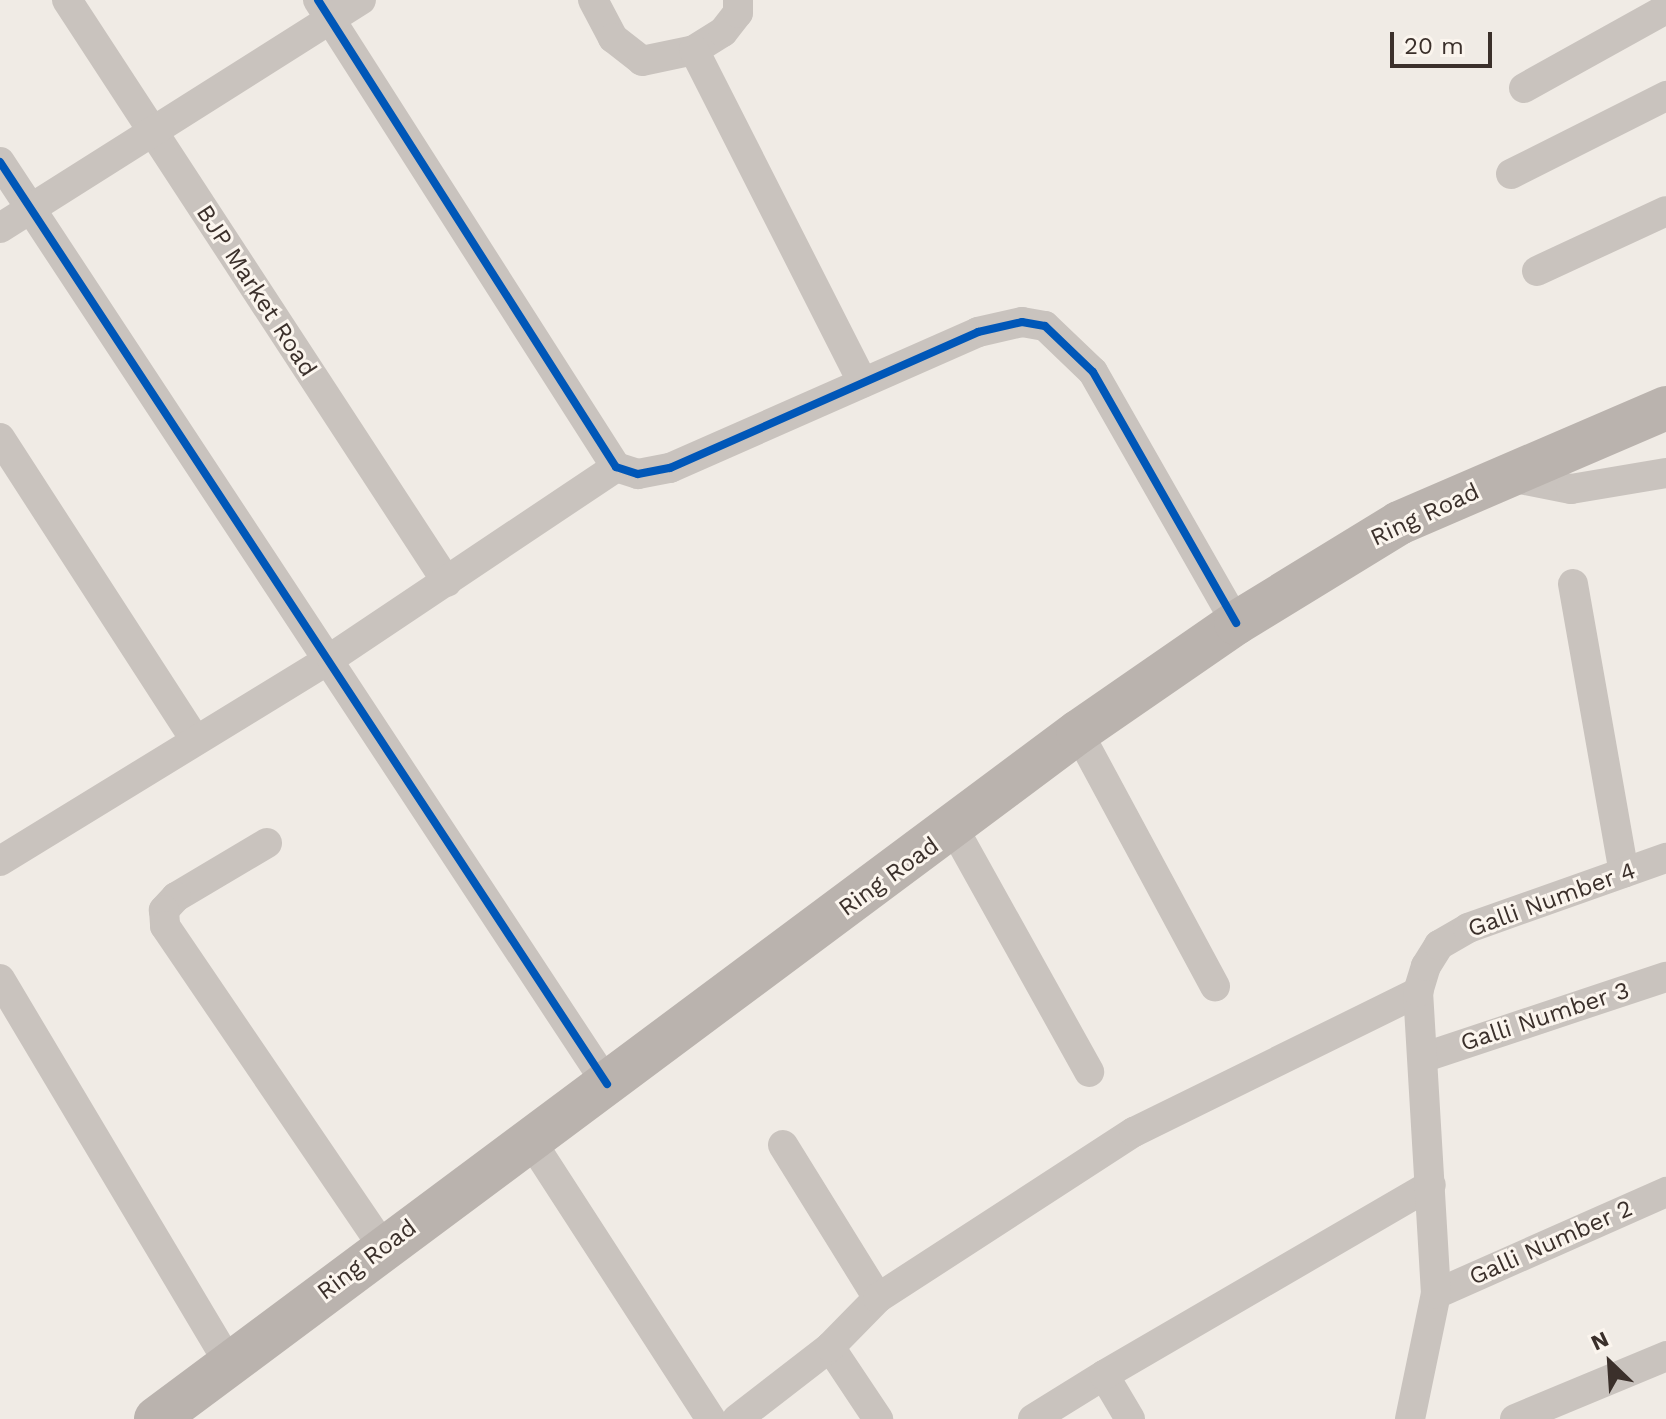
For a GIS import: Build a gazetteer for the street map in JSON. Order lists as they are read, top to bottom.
{
  "streets": {
    "main road": ["Ring Road"],
    "street": [
      "BJP Market Road",
      "Galli Number 4",
      "Galli Number 3",
      "Galli Number 2"
    ]
  },
  "scale_bar": "20 m",
  "north": "top left"
}
